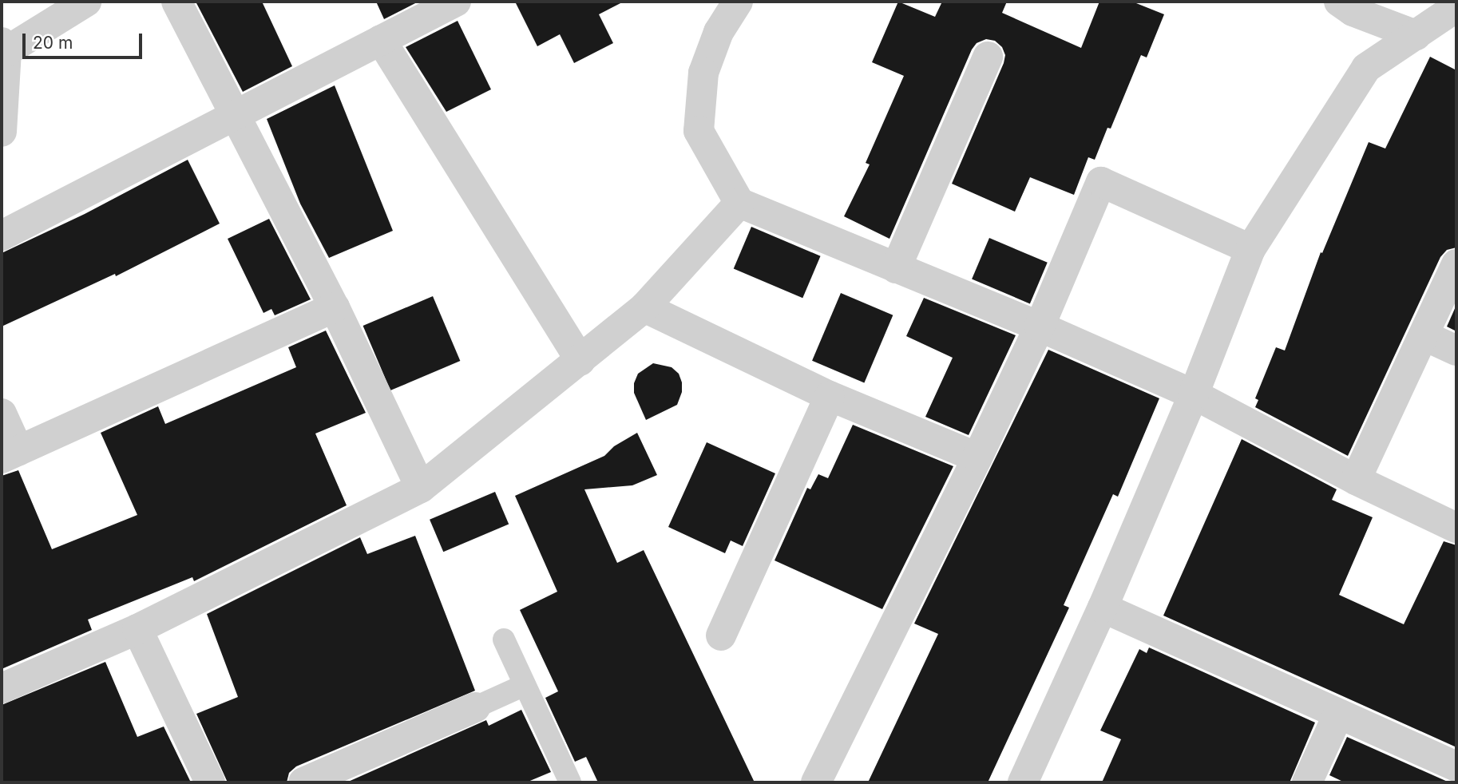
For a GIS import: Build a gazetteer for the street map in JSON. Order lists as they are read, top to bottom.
{
  "scale_bar": "20 m"
}
